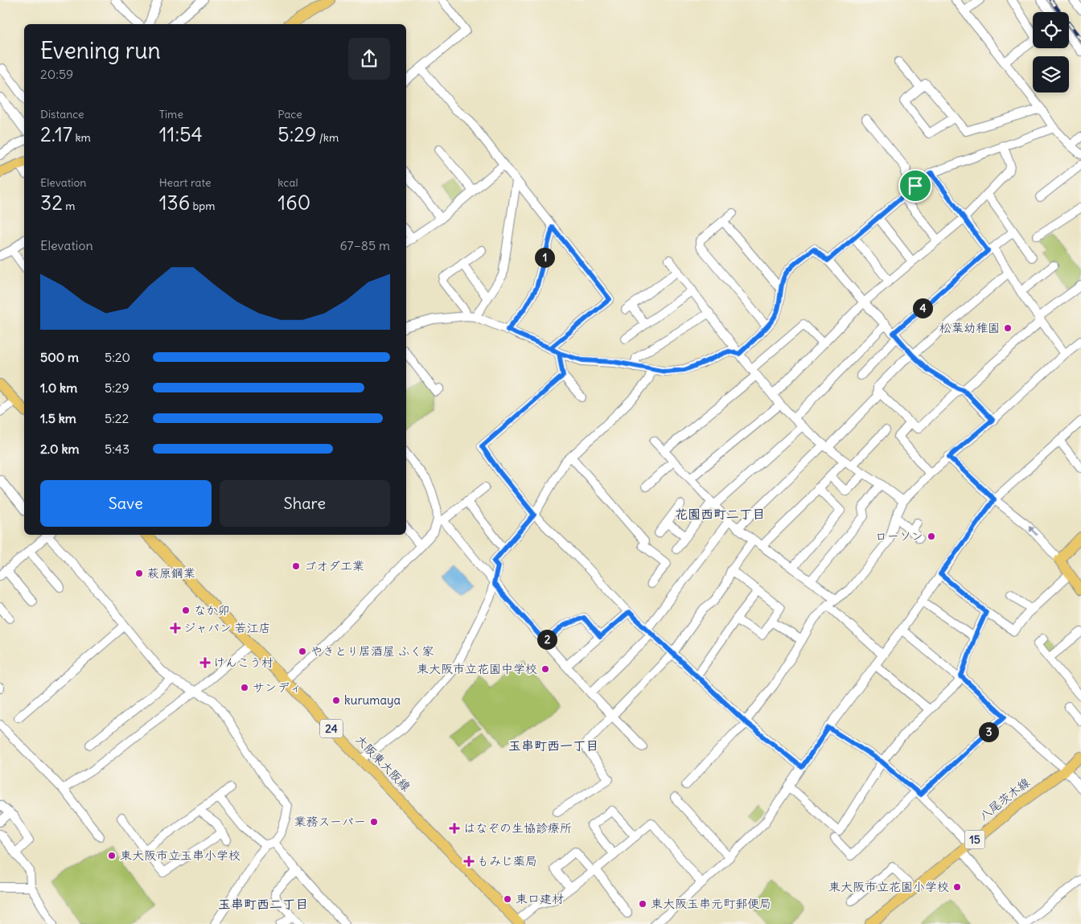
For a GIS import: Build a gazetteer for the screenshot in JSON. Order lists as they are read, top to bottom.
{
  "streets": {
    "main road": [
      "24",
      "大阪東大阪線",
      "八尾茨木線",
      "15"
    ]
  },
  "districts": ["花園西町二丁目", "玉串町西一丁目", "玉串町西二丁目"],
  "places": {
    "other": [
      "松葉幼稚園",
      "ローソン",
      "ゴオダ工業",
      "萩原鋼業",
      "なか卯",
      "やきとり居酒屋 ふく家",
      "東大阪市立花園中学校",
      "サンディ",
      "kurumaya",
      "業務スーパー",
      "東大阪市立玉串小学校",
      "東大阪市立花園小学校",
      "東口建材",
      "東大阪玉串元町郵便局"
    ],
    "health": [
      "ジャパン 若江店",
      "けんこう村",
      "はなぞの生協診療所",
      "もみじ薬局"
    ]
  },
  "page": {
    "heading": ["Evening run", "20:59"],
    "stats": [
      ["Distance", "2.17 km"],
      ["Time", "11:54"],
      ["Pace", "5:29 /km"],
      ["Elevation", "32 m"],
      ["Heart rate", "136 bpm"],
      ["kcal", "160"]
    ],
    "chart": ["Elevation", "67–85 m"],
    "pins": [
      "1",
      "4",
      "2",
      "3"
    ],
    "list": [
      {
        "name": "500 m",
        "note": "5:20"
      },
      {
        "name": "1.0 km",
        "note": "5:29"
      },
      {
        "name": "1.5 km",
        "note": "5:22"
      },
      {
        "name": "2.0 km",
        "note": "5:43"
      }
    ],
    "buttons": ["Save", "Share"]
  }
}
